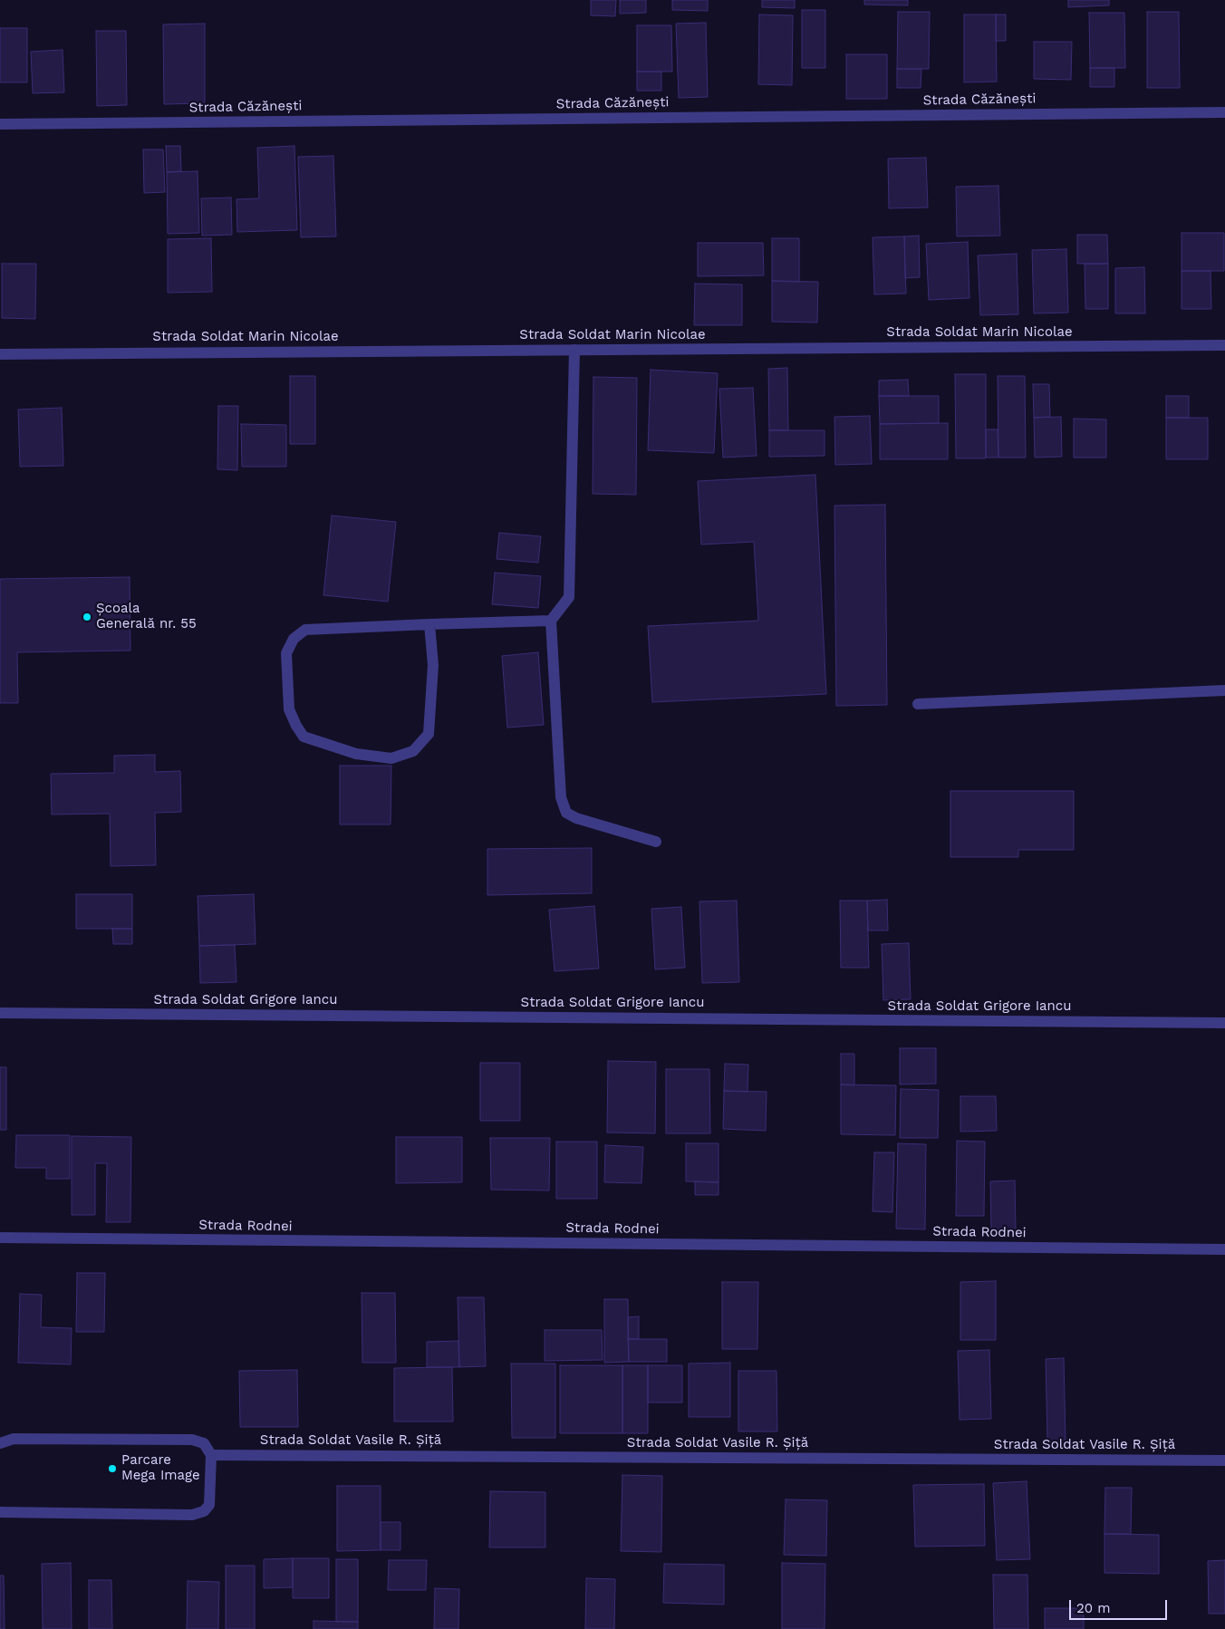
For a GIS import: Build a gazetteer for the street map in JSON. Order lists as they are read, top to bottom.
{
  "streets": {
    "street": [
      "Strada Căzănești",
      "Strada Soldat Marin Nicolae",
      "Strada Soldat Grigore Iancu",
      "Strada Rodnei",
      "Strada Soldat Vasile R. Șiță"
    ]
  },
  "places": ["Școala Generală nr. 55", "Parcare Mega Image"],
  "scale_bar": "20 m"
}
